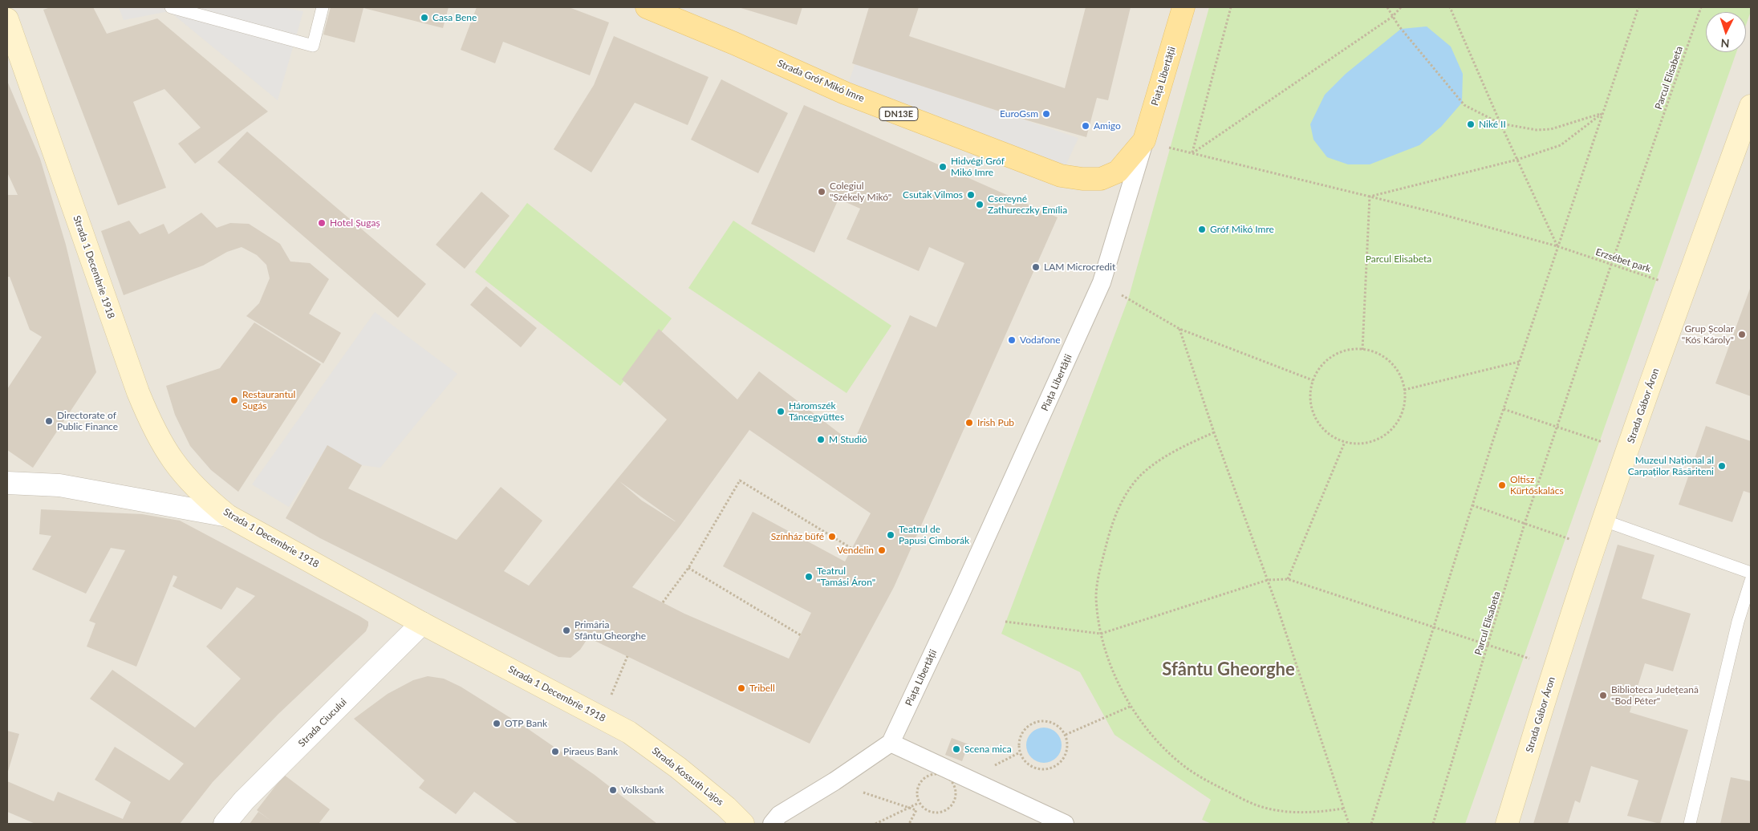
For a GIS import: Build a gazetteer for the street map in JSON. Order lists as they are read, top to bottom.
{
  "streets": {
    "main road": [
      "Piața Libertății",
      "Strada Gróf Mikó Imre",
      "DN13E",
      "Strada 1 Decembrie 1918",
      "Strada Gábor Áron",
      "Strada Kossuth Lajos"
    ],
    "street": ["Strada Ciucului"],
    "path": ["Parcul Elisabeta", "Erzsébet park"]
  },
  "crossings": [
    ["Piața Libertății", "Strada Gróf Mikó Imre"],
    ["Parcul Elisabeta", "Erzsébet park"],
    ["Erzsébet park", "Strada Gábor Áron"],
    ["Strada 1 Decembrie 1918", "Strada Ciucului"],
    ["Strada 1 Decembrie 1918", "Strada Kossuth Lajos"]
  ],
  "districts": ["Sfântu Gheorghe"],
  "parks": ["Parcul Elisabeta"],
  "places": [
    "Casa Bene",
    "EuroGsm",
    "Niké II",
    "Amigo",
    "Hidvégi Gróf Mikó Imre",
    "Colegiul \"Székely Mikó\"",
    "Csutak Vilmos",
    "Csereyné Zathureczky Emília",
    "Hotel Șugaș",
    "Gróf Mikó Imre",
    "LAM Microcredit",
    "Grup Școlar \"Kós Károly\"",
    "Vodafone",
    "Restaurantul Sugás",
    "Háromszék Táncegyüttes",
    "Directorate of Public Finance",
    "Irish Pub",
    "M Studió",
    "Muzeul Național al Carpaților Răsăriteni",
    "Oltisz Kürtőskalács",
    "Teatrul de Papusi Cimborák",
    "Színház büfé",
    "Vendelin",
    "Teatrul \"Tamási Áron\"",
    "Primăria Sfântu Gheorghe",
    "Tribell",
    "Biblioteca Județeană \"Bod Péter\"",
    "OTP Bank",
    "Scena mica",
    "Piraeus Bank",
    "Volksbank"
  ],
  "north": "bottom"
}
